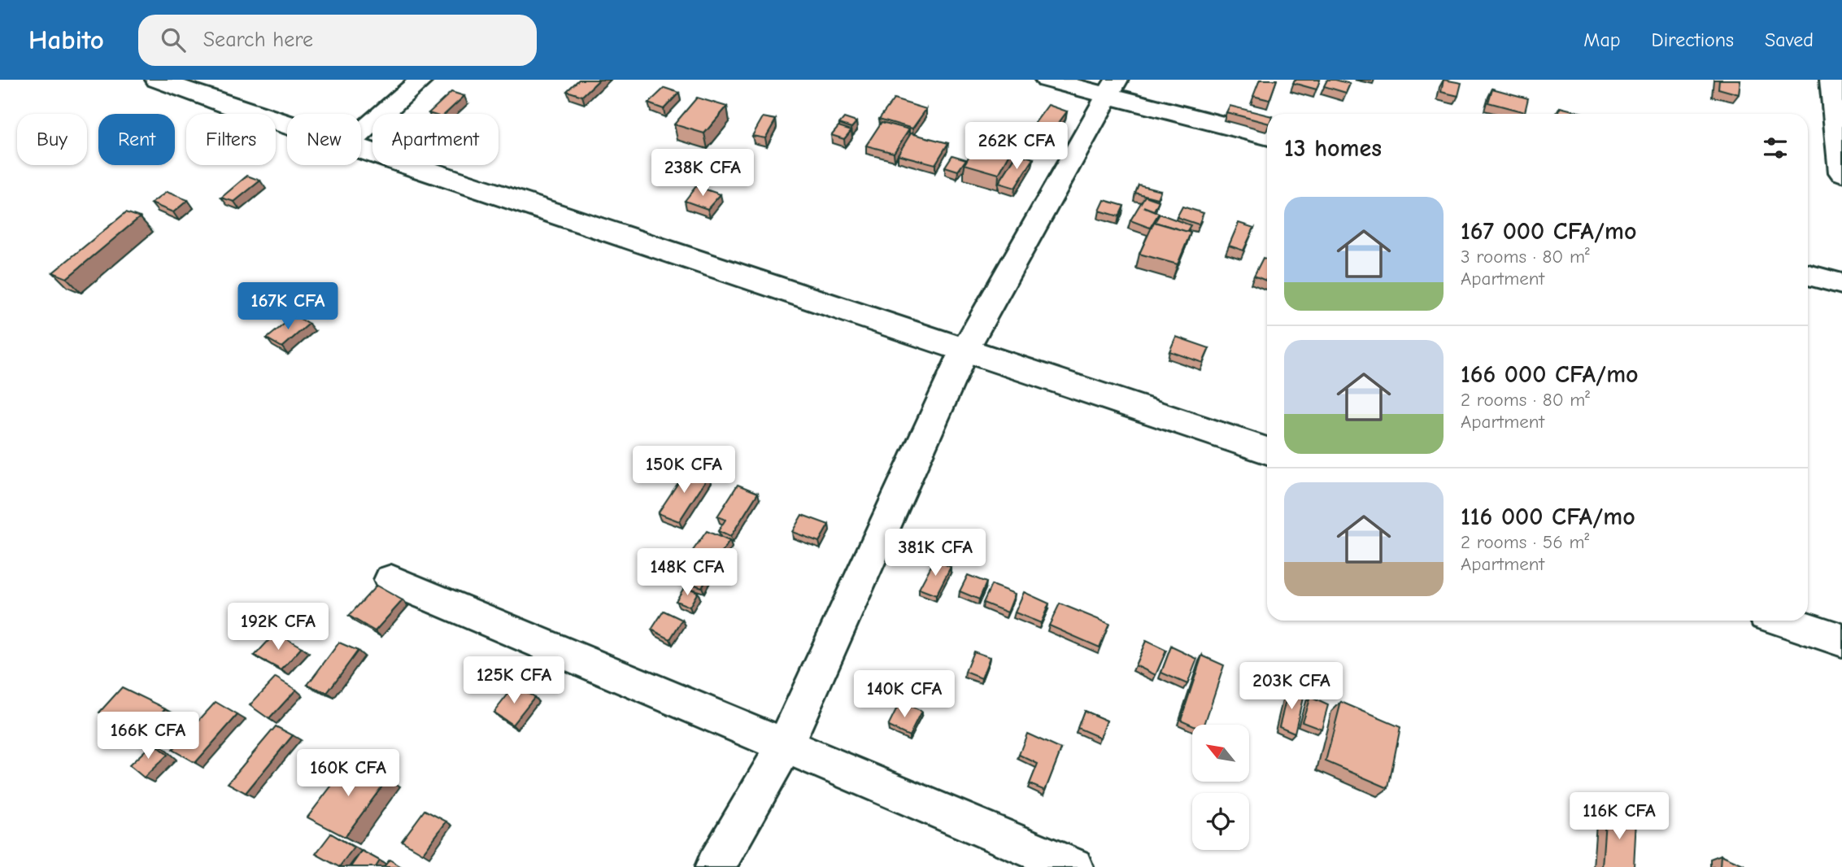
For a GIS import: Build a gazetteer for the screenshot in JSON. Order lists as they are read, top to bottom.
{
  "north": "top left",
  "page": {
    "header": "Habito",
    "search": "Search here",
    "nav": ["Map", "Directions", "Saved"],
    "chip": [
      "Buy",
      "Rent",
      "Filters",
      "New",
      "Apartment"
    ],
    "heading": "13 homes",
    "price": [
      "262K CFA",
      "238K CFA",
      "167K CFA",
      "150K CFA",
      "381K CFA",
      "148K CFA",
      "192K CFA",
      "125K CFA",
      "203K CFA",
      "140K CFA",
      "166K CFA",
      "160K CFA",
      "116K CFA"
    ],
    "list": [
      {
        "name": "167 000 CFA/mo",
        "note": "3 rooms · 80 m² · Apartment"
      },
      {
        "name": "166 000 CFA/mo",
        "note": "2 rooms · 80 m² · Apartment"
      },
      {
        "name": "116 000 CFA/mo",
        "note": "2 rooms · 56 m² · Apartment"
      }
    ]
  }
}
